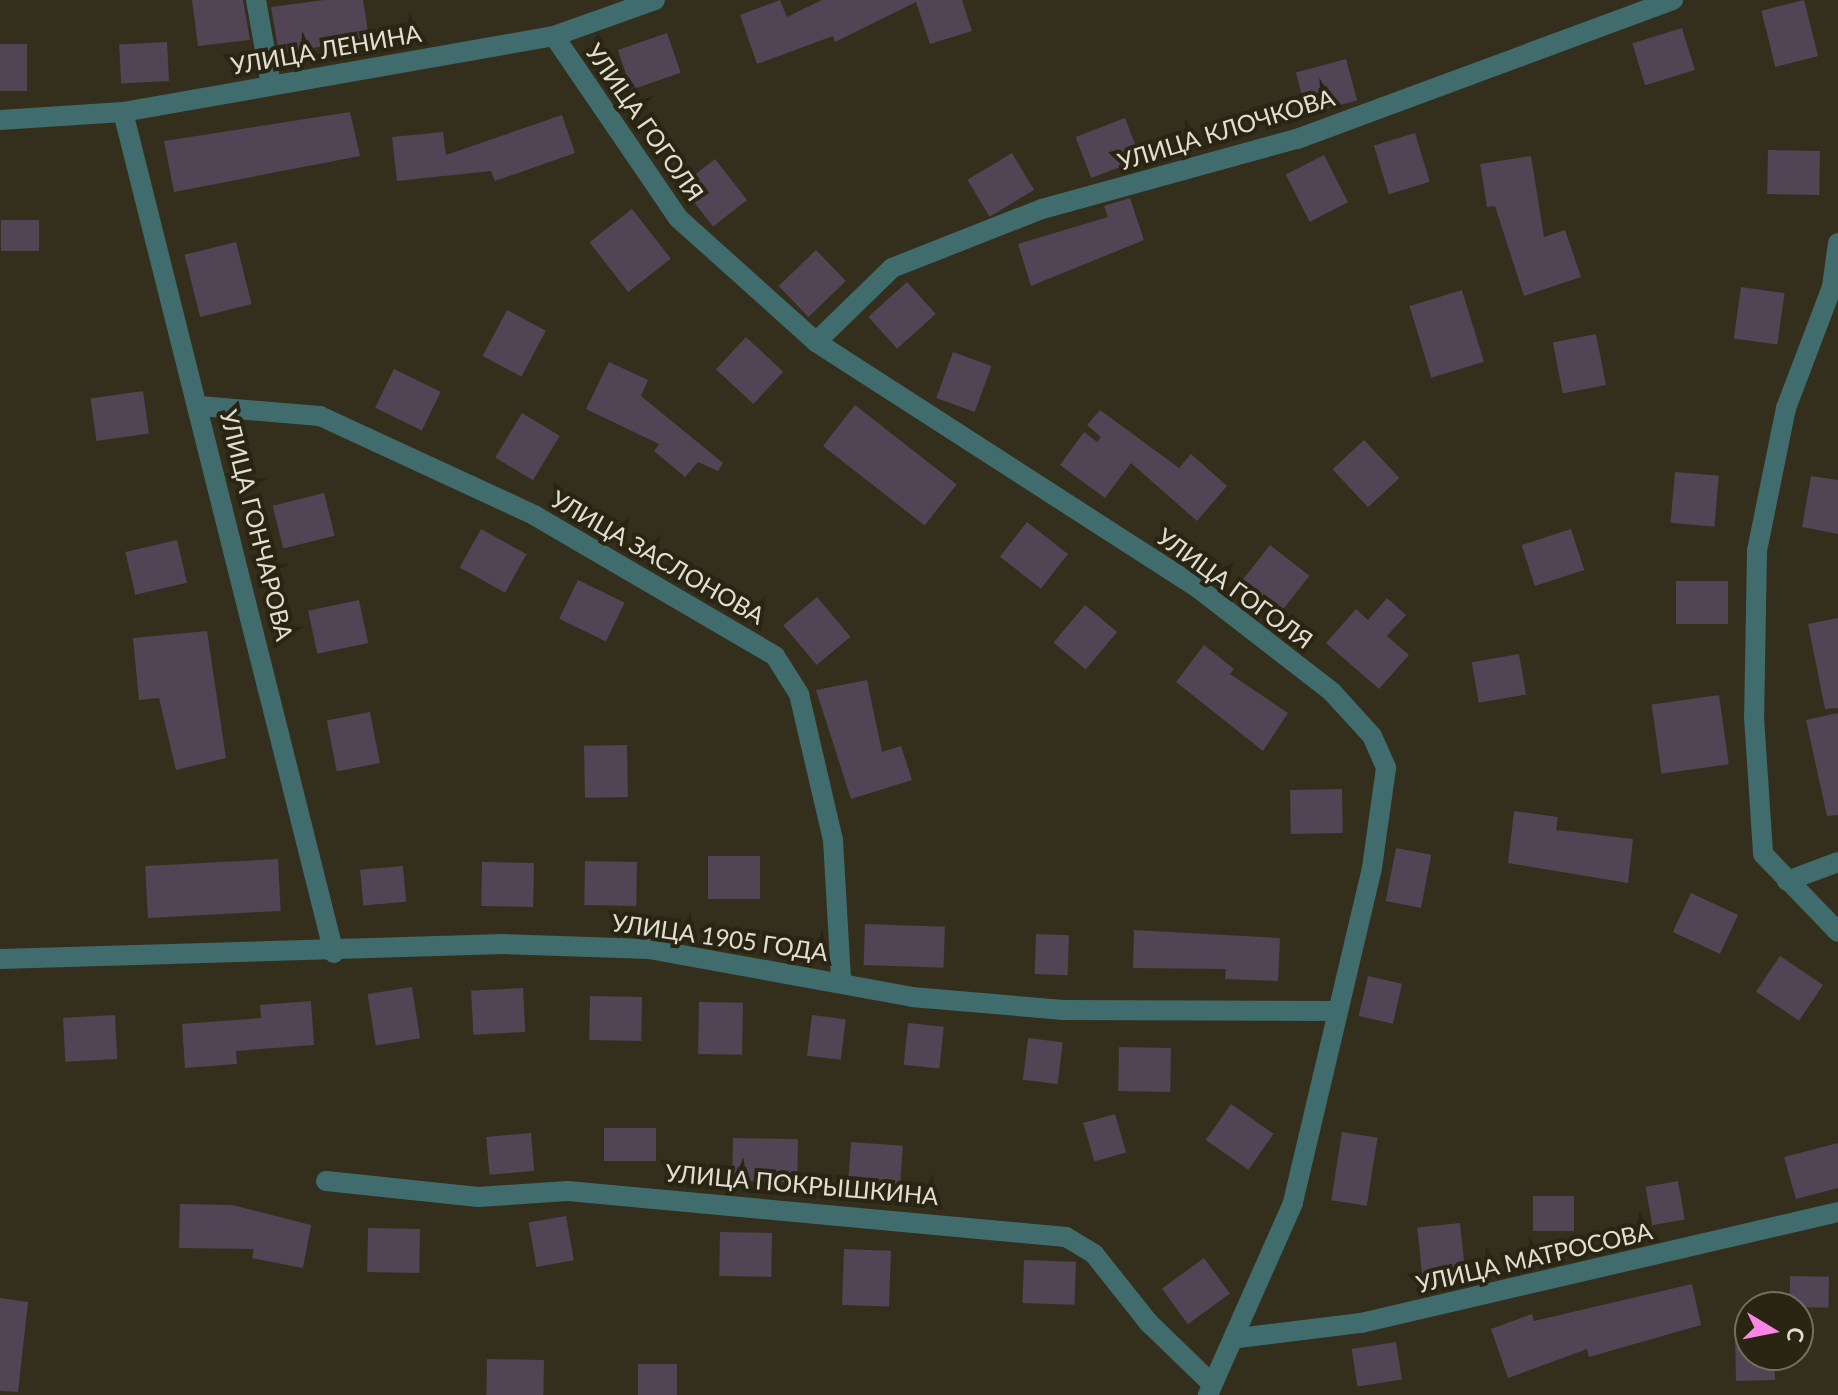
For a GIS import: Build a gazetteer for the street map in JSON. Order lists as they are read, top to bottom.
{
  "streets": {
    "street": [
      "УЛИЦА ЛЕНИНА",
      "УЛИЦА ГОГОЛЯ",
      "УЛИЦА КЛОЧКОВА",
      "УЛИЦА ГОНЧАРОВА",
      "УЛИЦА ЗАСЛОНОВА",
      "УЛИЦА 1905 ГОДА",
      "УЛИЦА ПОКРЫШКИНА",
      "УЛИЦА МАТРОСОВА"
    ]
  },
  "crossings": [
    ["УЛИЦА ЛЕНИНА", "УЛИЦА ГОГОЛЯ"],
    ["УЛИЦА ЛЕНИНА", "УЛИЦА ГОНЧАРОВА"],
    ["УЛИЦА ГОГОЛЯ", "УЛИЦА КЛОЧКОВА"],
    ["УЛИЦА ГОГОЛЯ", "УЛИЦА 1905 ГОДА"],
    ["УЛИЦА ГОГОЛЯ", "УЛИЦА ПОКРЫШКИНА"],
    ["УЛИЦА ГОГОЛЯ", "УЛИЦА МАТРОСОВА"],
    ["УЛИЦА ГОНЧАРОВА", "УЛИЦА ЗАСЛОНОВА"],
    ["УЛИЦА ГОНЧАРОВА", "УЛИЦА 1905 ГОДА"],
    ["УЛИЦА ЗАСЛОНОВА", "УЛИЦА 1905 ГОДА"]
  ],
  "north": "right"
}
